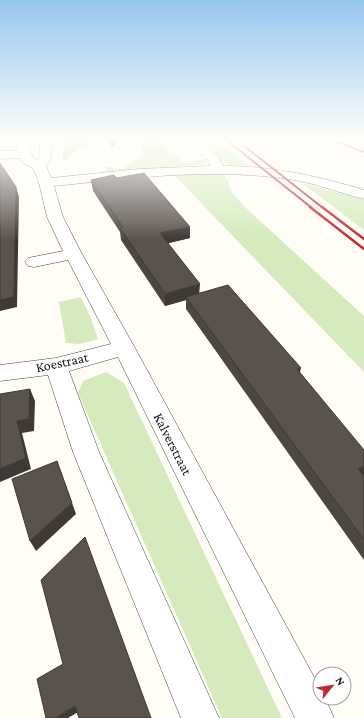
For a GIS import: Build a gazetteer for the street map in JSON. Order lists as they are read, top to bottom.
{
  "streets": {
    "street": ["Koestraat", "Kalverstraat"]
  },
  "crossings": [
    ["Koestraat", "Kalverstraat"]
  ],
  "north": "top right"
}
